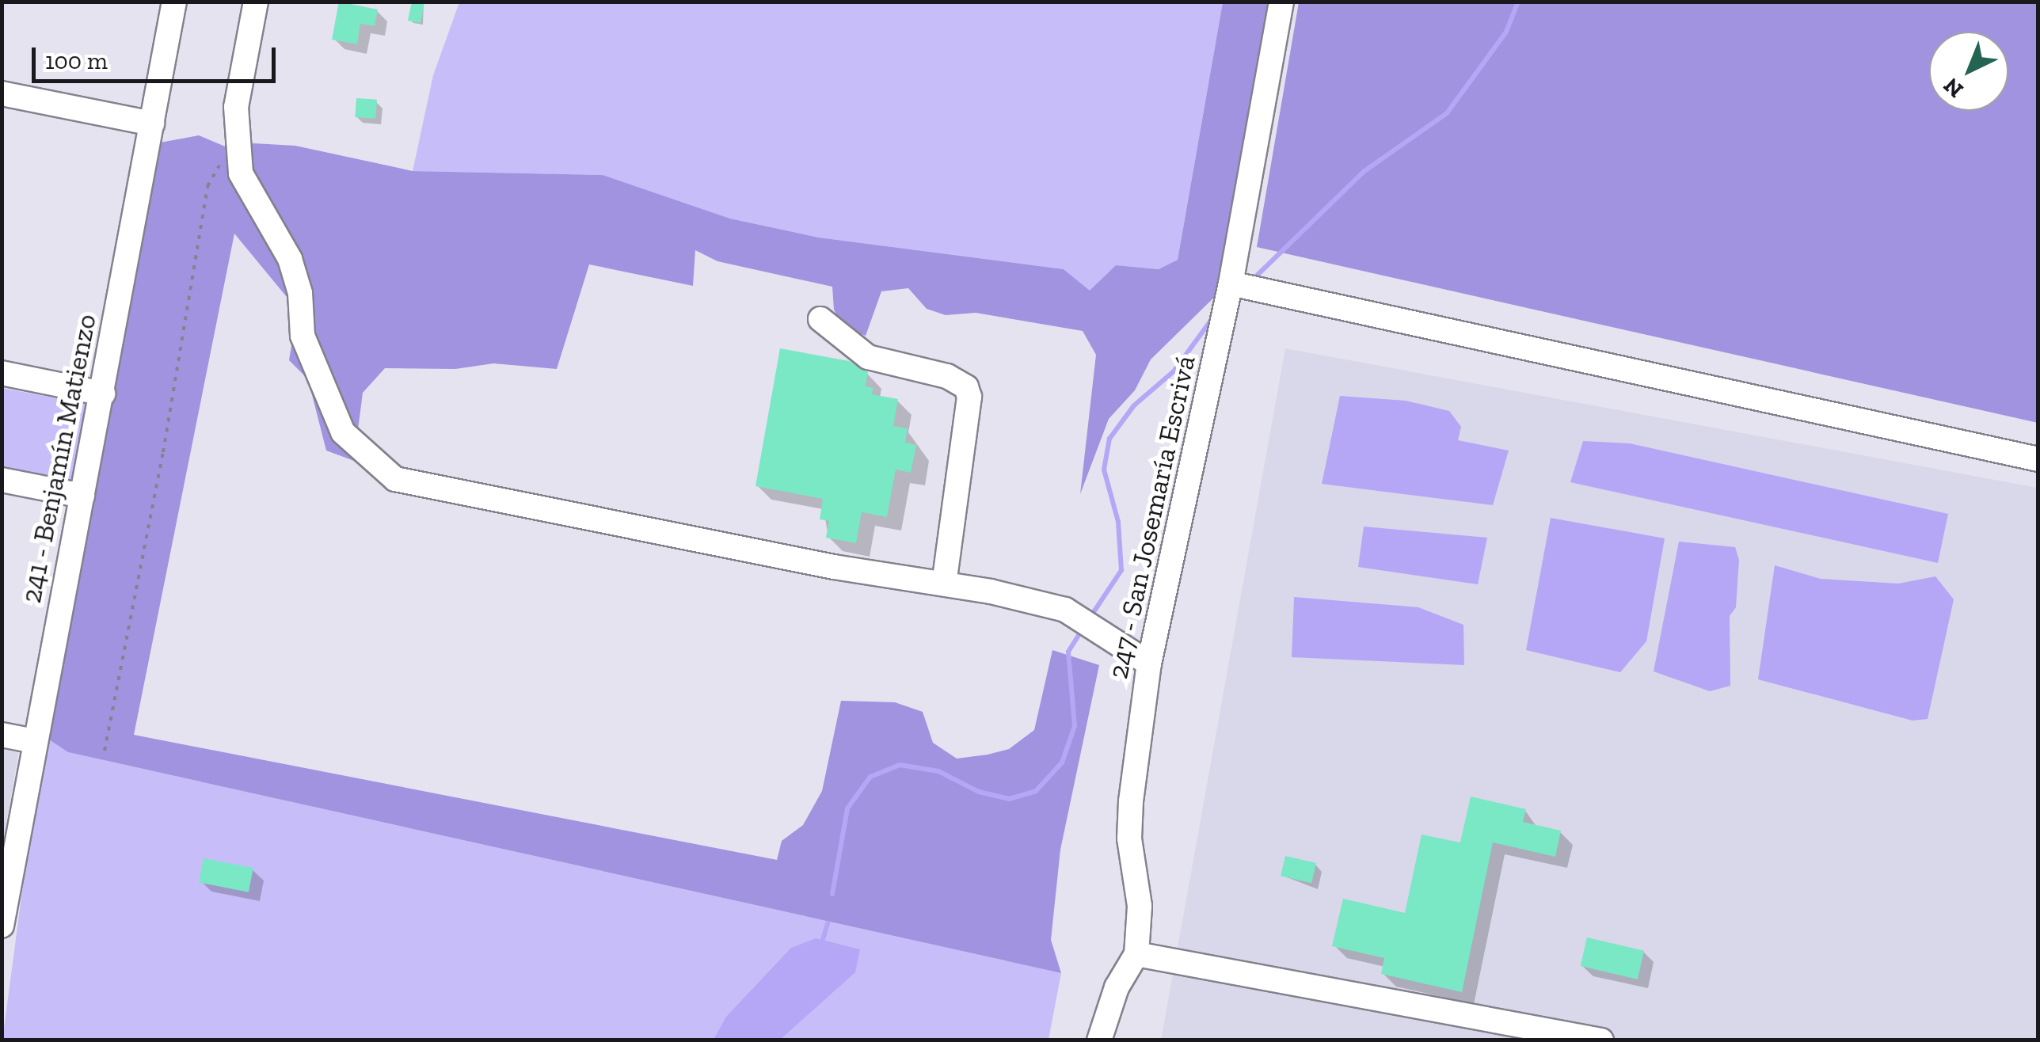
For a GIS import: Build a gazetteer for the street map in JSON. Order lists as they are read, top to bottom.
{
  "streets": {
    "street": ["241 - Benjamín Matienzo", "247 - San Josemaría Escrivá"]
  },
  "scale_bar": "100 m",
  "north": "bottom left"
}
